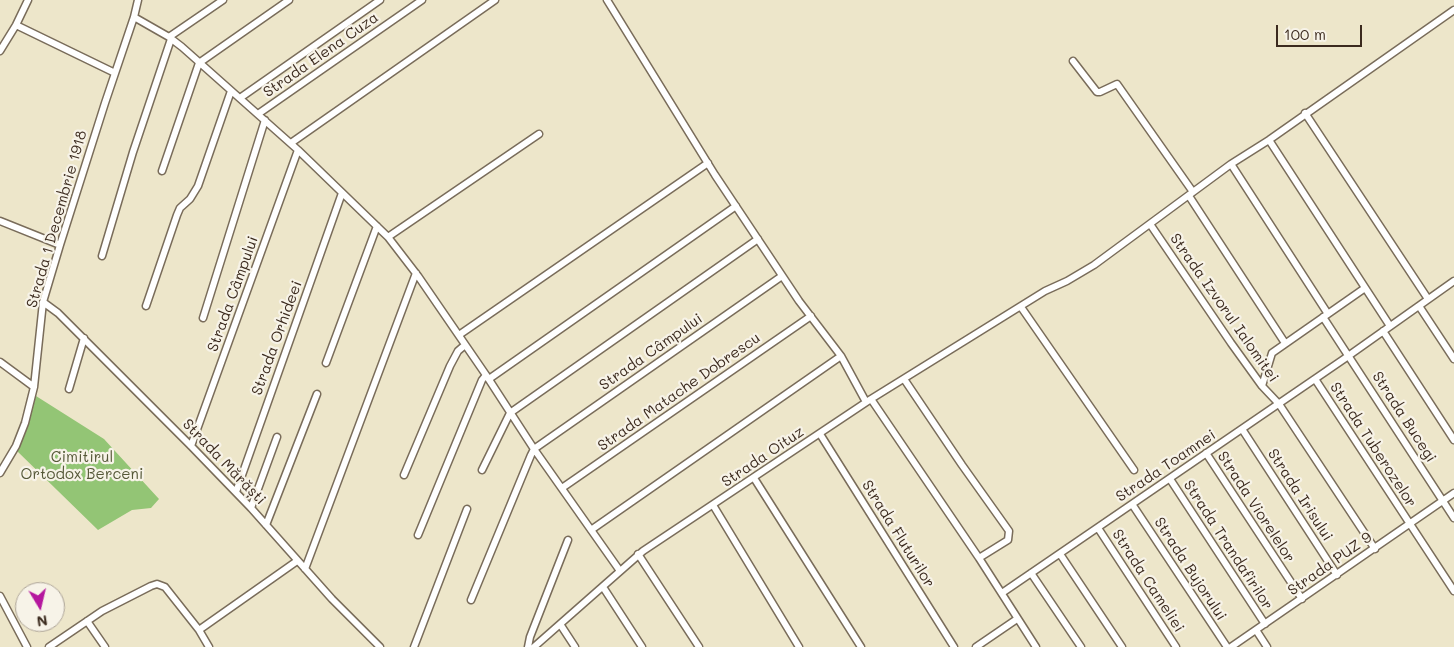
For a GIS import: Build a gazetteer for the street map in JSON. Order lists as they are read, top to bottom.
{
  "streets": {
    "street": [
      "Strada Elena Cuza",
      "Strada 1 Decembrie 1918",
      "Strada Câmpului",
      "Strada Izvorul Ialomitei",
      "Strada Orhideei",
      "Strada Matache Dobrescu",
      "Strada Bucegi",
      "Strada Tuberozelor",
      "Strada Oituz",
      "Strada Mărăști",
      "Strada Toamnei",
      "Strada Irisului",
      "Strada Viorelelor",
      "Strada Fluturilor",
      "Strada Trandafirilor",
      "Strada PUZ 9",
      "Strada Bujorului",
      "Strada Cameliei"
    ]
  },
  "crossings": [
    ["Strada 1 Decembrie 1918", "Strada Mărăști"],
    ["Strada Câmpului", "Strada Mărăști"],
    ["Strada Izvorul Ialomitei", "Strada Oituz"],
    ["Strada Izvorul Ialomitei", "Strada Toamnei"],
    ["Strada Izvorul Ialomitei", "Strada PUZ 9"],
    ["Strada Orhideei", "Strada Mărăști"],
    ["Strada Bucegi", "Strada Oituz"],
    ["Strada Bucegi", "Strada Toamnei"],
    ["Strada Bucegi", "Strada PUZ 9"],
    ["Strada Tuberozelor", "Strada Toamnei"],
    ["Strada Tuberozelor", "Strada PUZ 9"],
    ["Strada Oituz", "Strada Fluturilor"],
    ["Strada Toamnei", "Strada Irisului"],
    ["Strada Toamnei", "Strada Viorelelor"],
    ["Strada Toamnei", "Strada Trandafirilor"],
    ["Strada Toamnei", "Strada Bujorului"],
    ["Strada Toamnei", "Strada Cameliei"],
    ["Strada Irisului", "Strada PUZ 9"],
    ["Strada Viorelelor", "Strada PUZ 9"],
    ["Strada Trandafirilor", "Strada PUZ 9"]
  ],
  "parks": ["Cimitirul Ortodox Berceni"],
  "scale_bar": "100 m",
  "north": "bottom"
}
